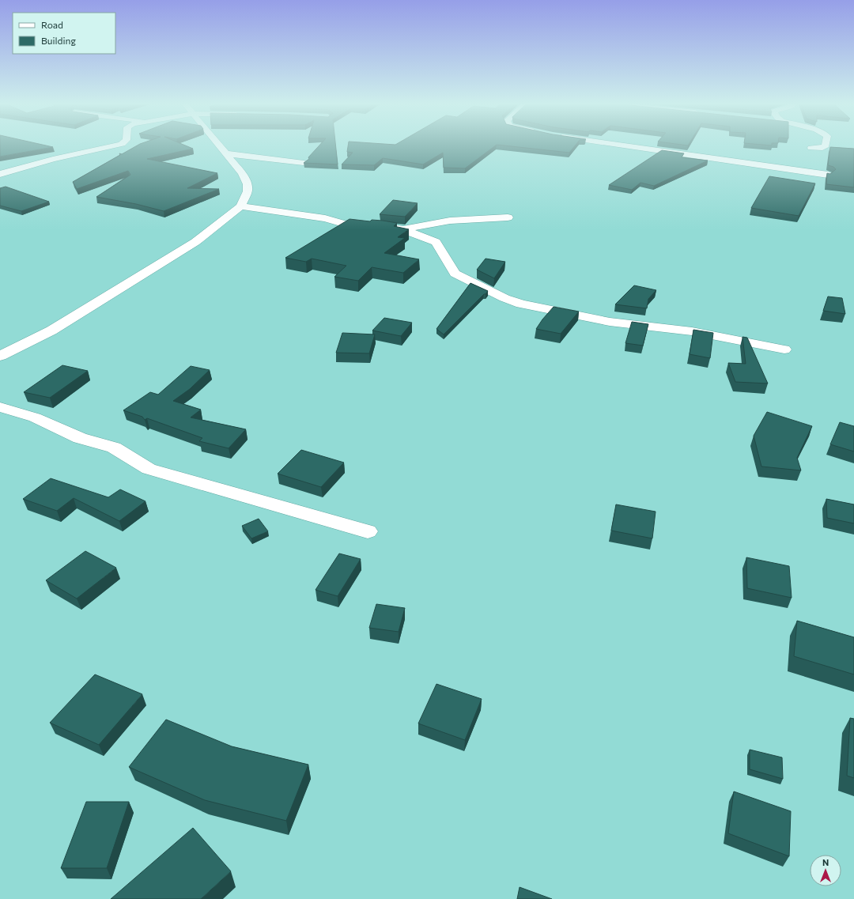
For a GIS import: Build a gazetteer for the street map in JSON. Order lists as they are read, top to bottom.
{
  "legend": ["Road", "Building"],
  "north": "top"
}
